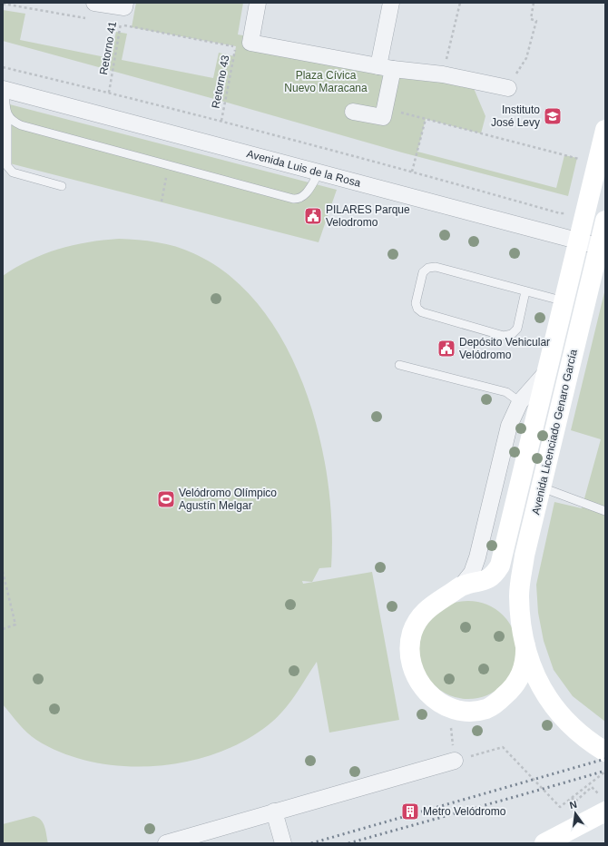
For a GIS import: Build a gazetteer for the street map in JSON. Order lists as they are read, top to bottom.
{
  "streets": {
    "street": ["Avenida Luis de la Rosa", "Avenida Licenciado Genaro García"],
    "path": ["Retorno 41", "Retorno 43"]
  },
  "crossings": [
    ["Avenida Luis de la Rosa", "Avenida Licenciado Genaro García"]
  ],
  "parks": ["Plaza Cívica Nuevo Maracana"],
  "places": {
    "school or university": ["Instituto José Levy"],
    "public building": ["PILARES Parque Velodromo", "Depósito Vehicular Velódromo"],
    "sports": ["Velódromo Olímpico Agustín Melgar"],
    "building": ["Metro Velódromo"]
  },
  "north": "top"
}
